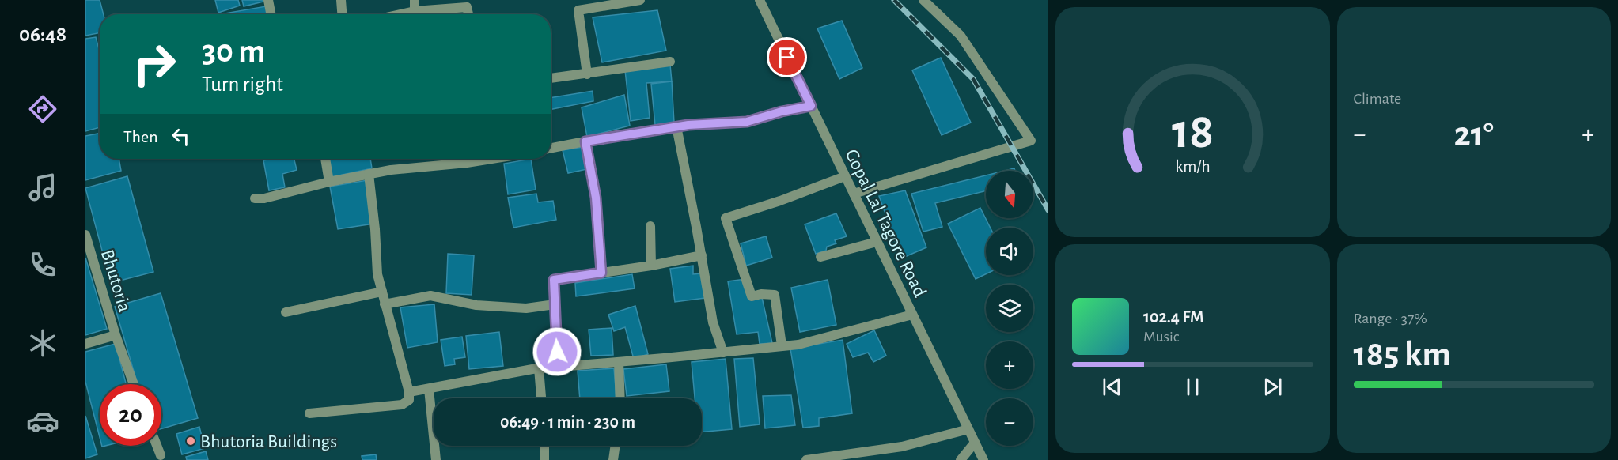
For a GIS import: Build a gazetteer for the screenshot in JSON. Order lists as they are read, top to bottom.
{
  "streets": {
    "street": ["Gopal Lal Tagore Road", "Bhutoria"]
  },
  "places": ["Bhutoria Buildings"],
  "north": "bottom",
  "page": {
    "tabs": "06:48",
    "tile": [
      "Climate",
      ["Range · 37%", "185 km"]
    ],
    "turn": ["30 m", "Turn right"],
    "then": "Then",
    "heat": ["−", "21°", "+"],
    "map_buttons": ["+", "−"],
    "song": ["102.4 FM", "Music"],
    "limit": "20",
    "trip": "06:49 · 1 min · 230 m",
    "gauge": ["18", "km/h"]
  }
}
